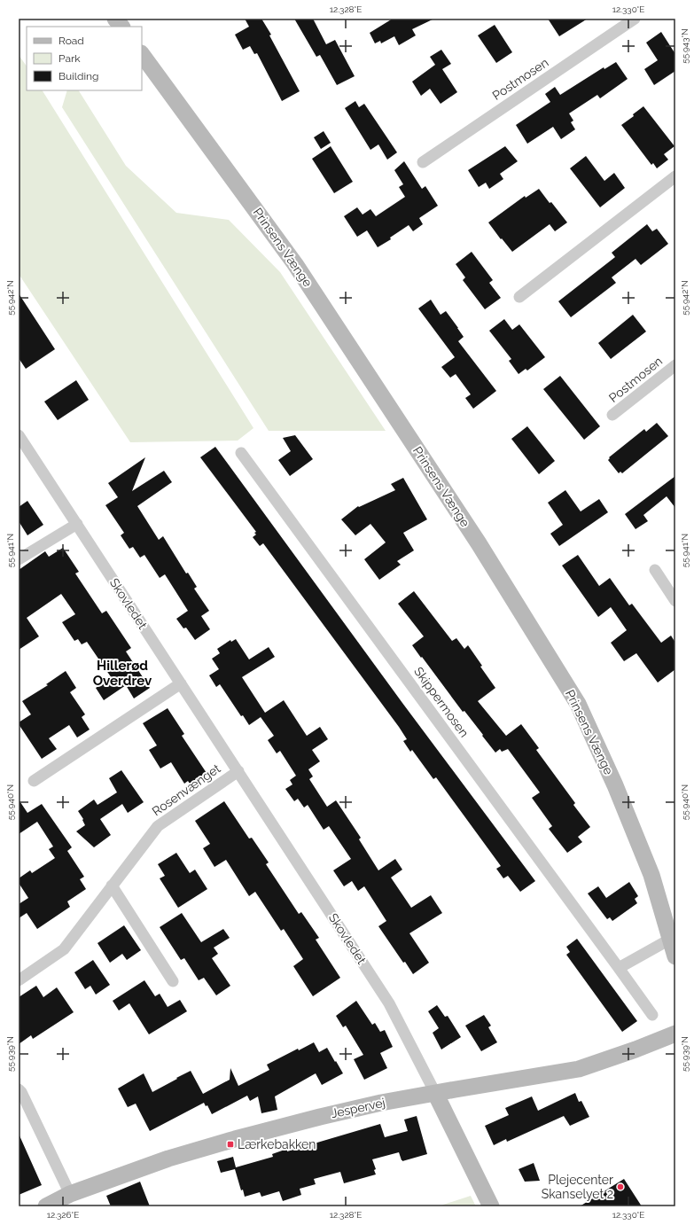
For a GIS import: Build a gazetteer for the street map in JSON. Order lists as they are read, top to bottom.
{
  "streets": {
    "street": [
      "Postmosen",
      "Prinsens Vænge",
      "Skovledet",
      "Skippermosen",
      "Rosenvænget",
      "Jespervej"
    ]
  },
  "crossings": [
    ["Skovledet", "Rosenvænget"],
    ["Skovledet", "Jespervej"]
  ],
  "districts": ["Hillerød Overdrev"],
  "places": {
    "transit": ["Lærkebakken"],
    "other": ["Plejecenter Skanselyet 2"]
  },
  "legend": ["Road", "Park", "Building"],
  "coordinates": [
    "12.328°E",
    "12.330°E",
    "55.943°N",
    "55.942°N",
    "55.941°N",
    "55.940°N",
    "55.939°N",
    "12.326°E"
  ]
}
